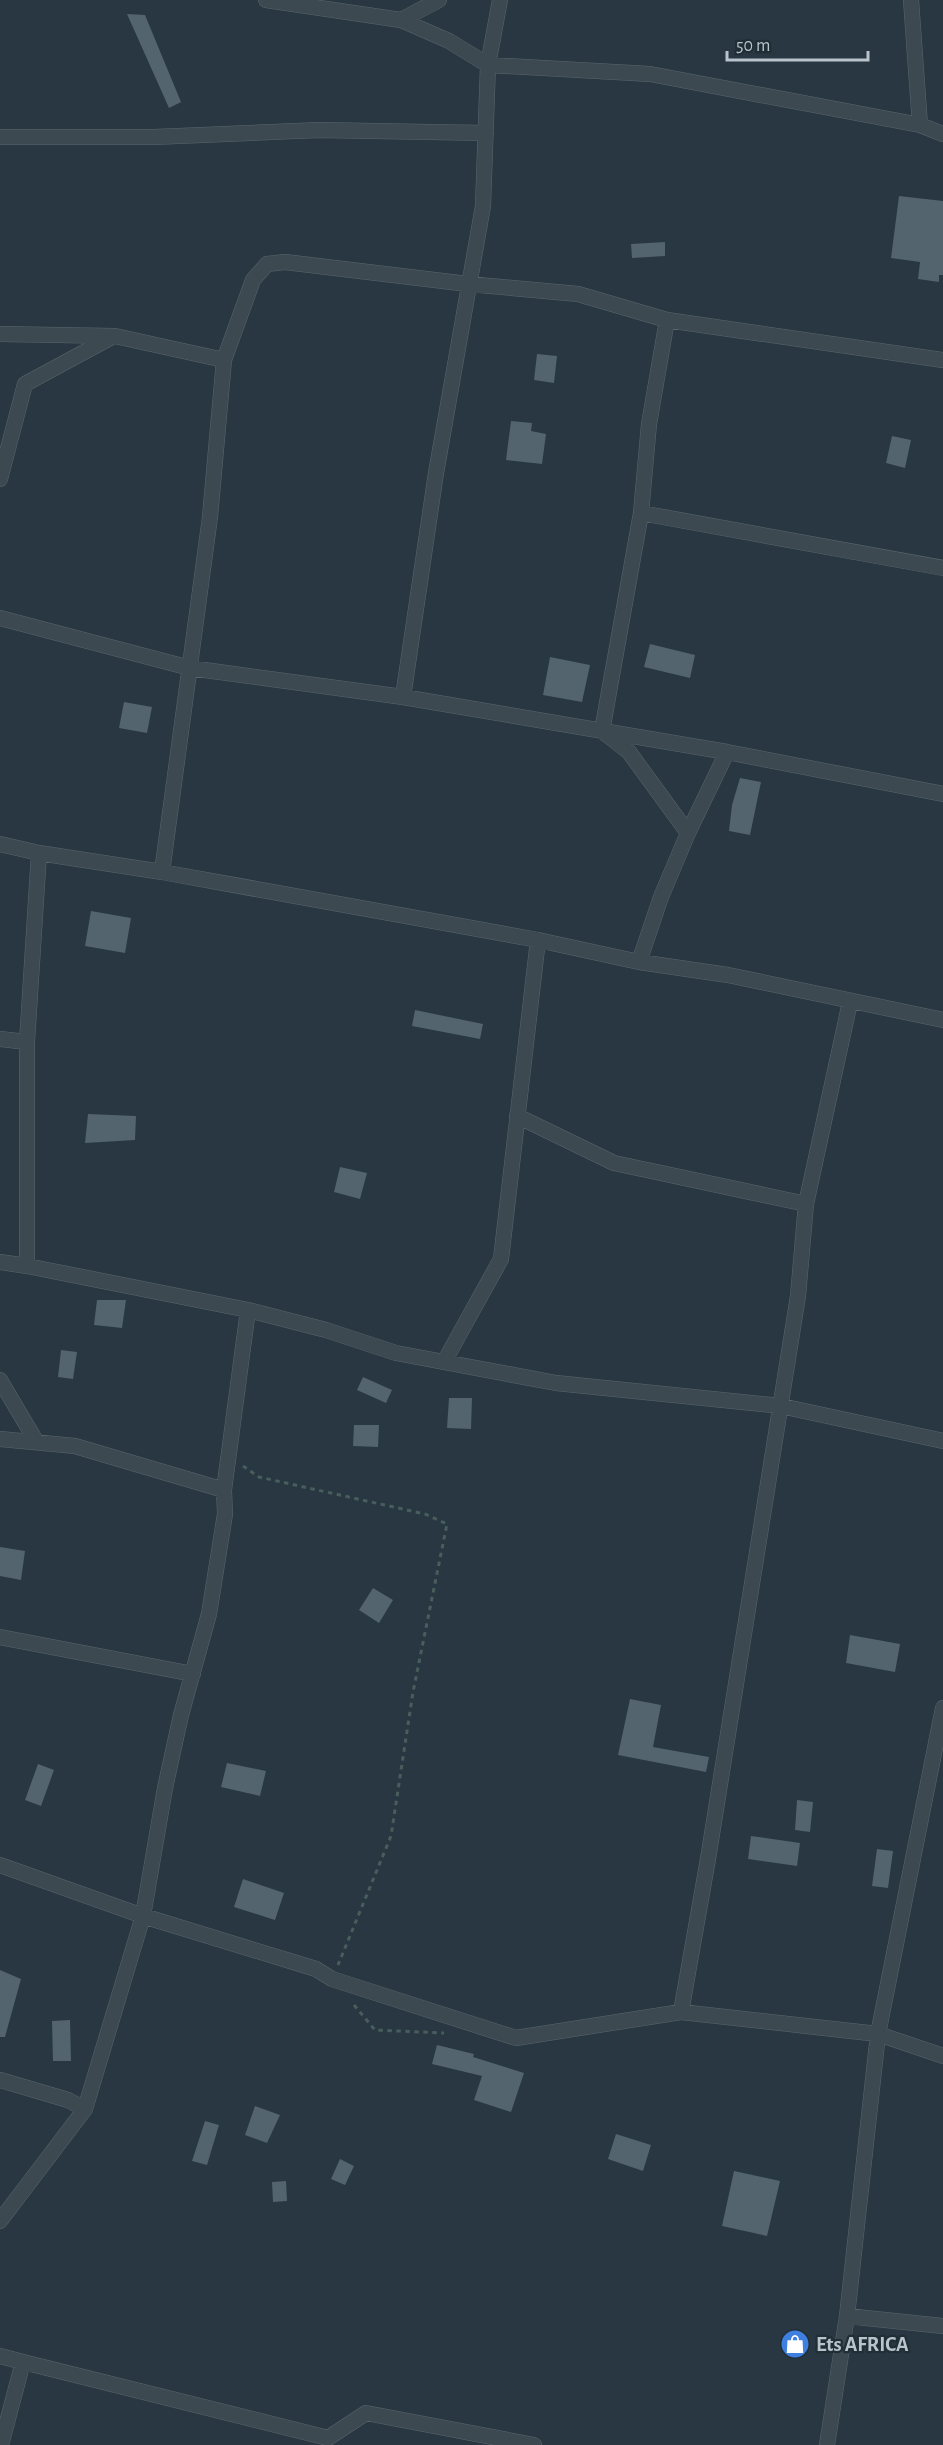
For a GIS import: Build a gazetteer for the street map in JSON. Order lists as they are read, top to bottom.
{
  "places": {
    "shop": ["Ets AFRICA"]
  },
  "scale_bar": "50 m"
}
